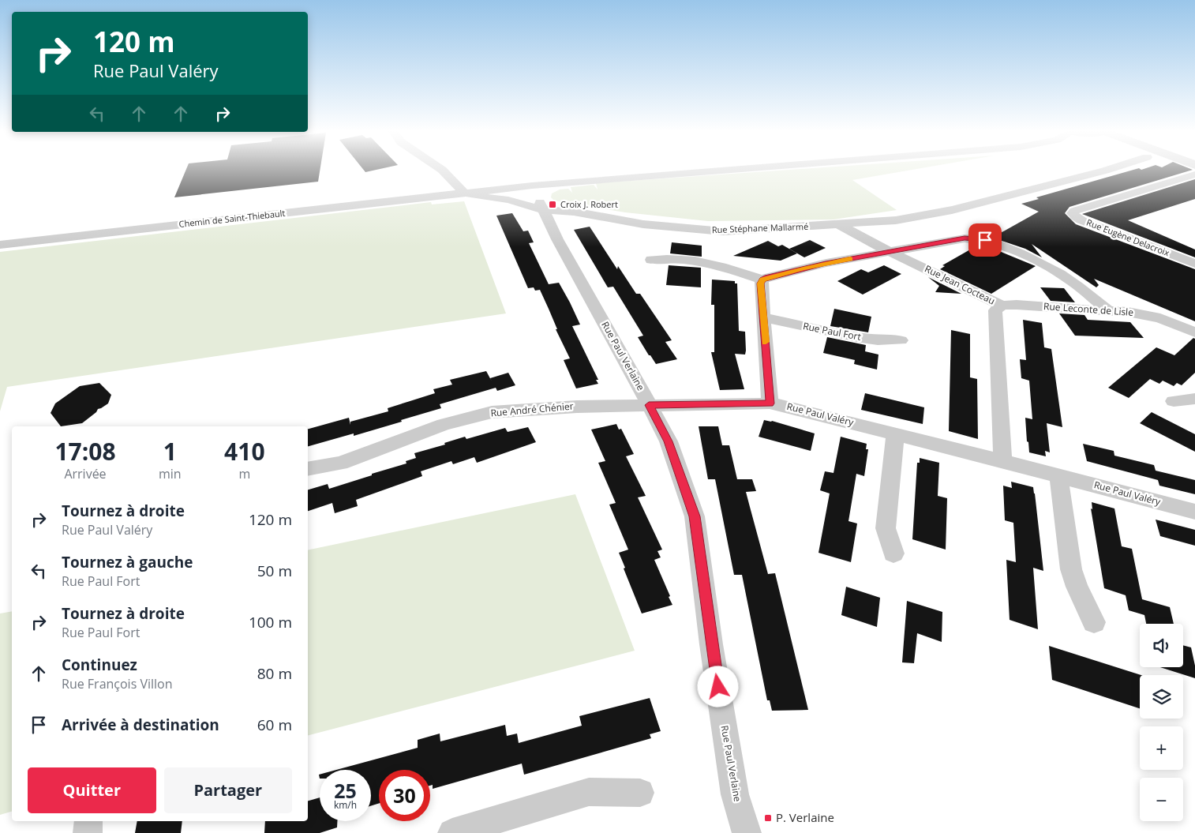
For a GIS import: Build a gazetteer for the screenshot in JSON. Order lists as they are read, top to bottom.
{
  "streets": {
    "street": [
      "Chemin de Saint-Thiebault",
      "Rue Stéphane Mallarmé",
      "Rue Eugène Delacroix",
      "Rue Jean Cocteau",
      "Rue Leconte de Lisle",
      "Rue Paul Fort",
      "Rue Paul Verlaine",
      "Rue André Chénier",
      "Rue Paul Valéry"
    ]
  },
  "crossings": [
    ["Chemin de Saint-Thiebault", "Rue Stéphane Mallarmé"],
    ["Chemin de Saint-Thiebault", "Rue Paul Verlaine"],
    ["Rue Stéphane Mallarmé", "Rue Jean Cocteau"],
    ["Rue Stéphane Mallarmé", "Rue Paul Verlaine"],
    ["Rue Jean Cocteau", "Rue Leconte de Lisle"],
    ["Rue Jean Cocteau", "Rue Paul Valéry"],
    ["Rue Paul Verlaine", "Rue André Chénier"],
    ["Rue Paul Verlaine", "Rue Paul Valéry"],
    ["Rue André Chénier", "Rue Paul Valéry"]
  ],
  "places": {
    "transit": ["Croix J. Robert", "P. Verlaine"]
  },
  "page": {
    "turn": ["120 m", "Rue Paul Valéry"],
    "eta": [
      "17:08",
      "Arrivée",
      "1",
      "min",
      "410",
      "m"
    ],
    "list": [
      {
        "name": "Tournez à droite",
        "note": "Rue Paul Valéry",
        "value": "120 m"
      },
      {
        "name": "Tournez à gauche",
        "note": "Rue Paul Fort",
        "value": "50 m"
      },
      {
        "name": "Tournez à droite",
        "note": "Rue Paul Fort",
        "value": "100 m"
      },
      {
        "name": "Continuez",
        "note": "Rue François Villon",
        "value": "80 m"
      },
      {
        "name": "Arrivée à destination",
        "value": "60 m"
      }
    ],
    "map_buttons": ["+", "−"],
    "buttons": ["Quitter", "Partager"],
    "speed": "25 km/h",
    "limit": "30"
  }
}
